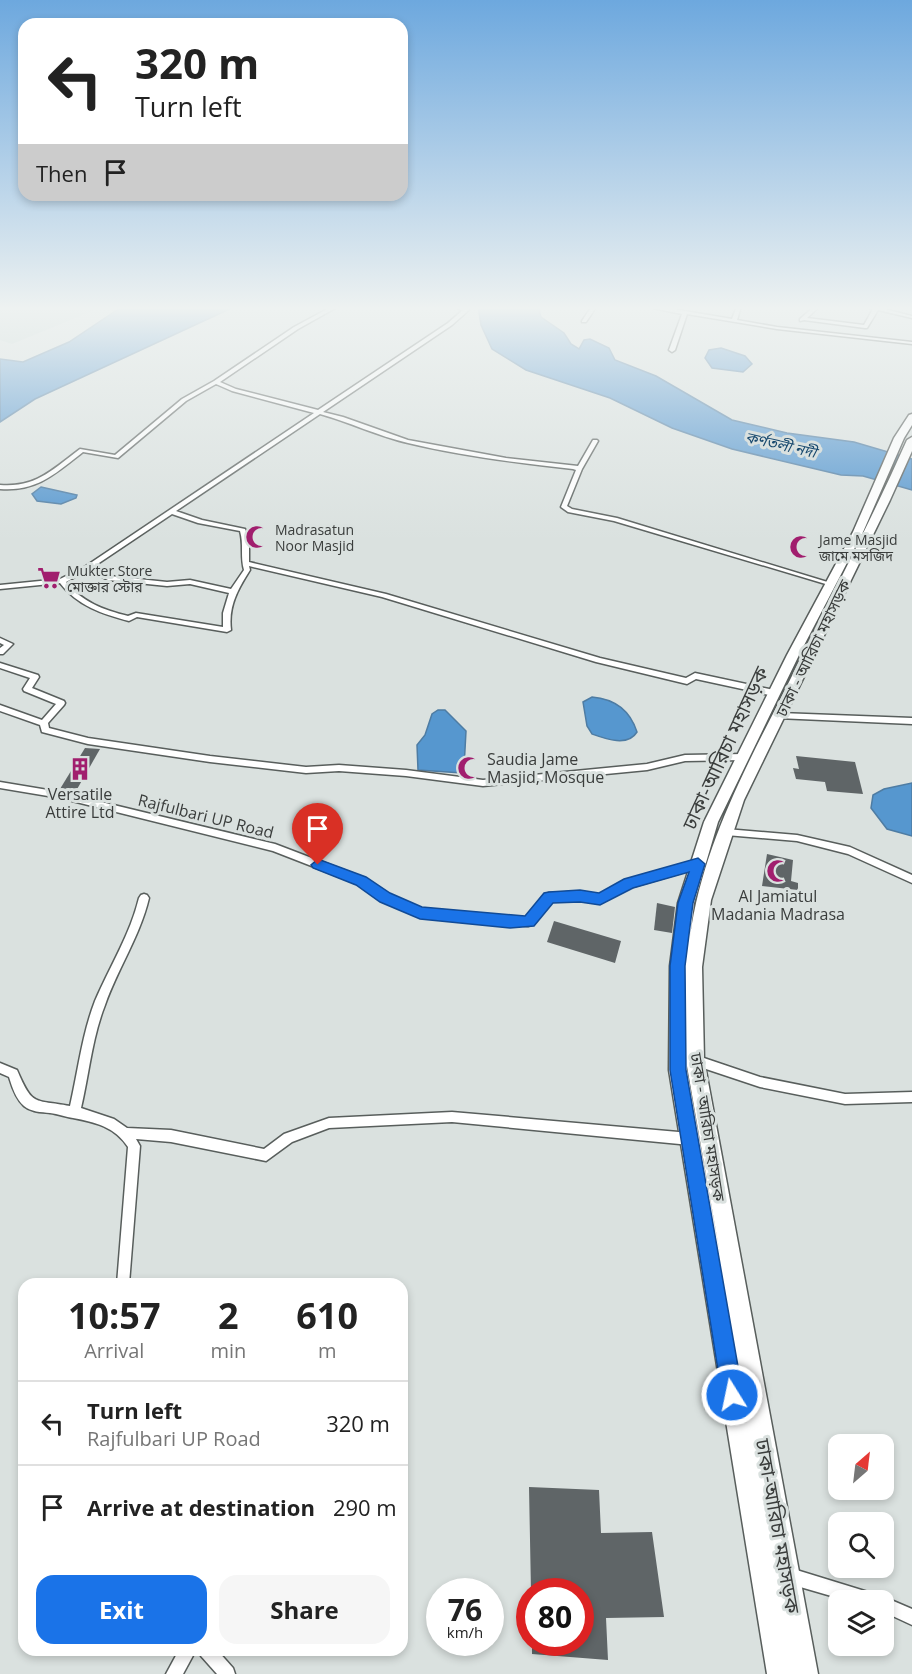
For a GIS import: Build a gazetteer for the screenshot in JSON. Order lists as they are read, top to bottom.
{
  "streets": {
    "highway": ["ঢাকা - আরিচা মহাসড়ক", "ঢাকা-আরিচা মহাসড়ক"],
    "street": ["Rajfulbari UP Road"]
  },
  "crossings": [
    ["ঢাকা - আরিচা মহাসড়ক", "ঢাকা-আরিচা মহাসড়ক"],
    ["ঢাকা-আরিচা মহাসড়ক", "Rajfulbari UP Road"]
  ],
  "water": ["কর্ণতলী নদী"],
  "places": {
    "mosque": [
      "Madrasatun Noor Masjid",
      "Jame Masjid জামে মসজিদ",
      "Saudia Jame Masjid, Mosque",
      "Al Jamiatul Madania Madrasa"
    ],
    "supermarket": ["Mukter Store মোক্তার স্টোর"],
    "building": ["Versatile Attire Ltd"]
  },
  "north": "top right",
  "page": {
    "turn": ["320 m", "Turn left"],
    "then": "Then",
    "eta": [
      "10:57",
      "Arrival",
      "2",
      "min",
      "610",
      "m"
    ],
    "list": [
      {
        "name": "Turn left",
        "note": "Rajfulbari UP Road",
        "value": "320 m"
      },
      {
        "name": "Arrive at destination",
        "value": "290 m"
      }
    ],
    "buttons": ["Exit", "Share"],
    "speed": "76 km/h",
    "limit": "80"
  }
}
